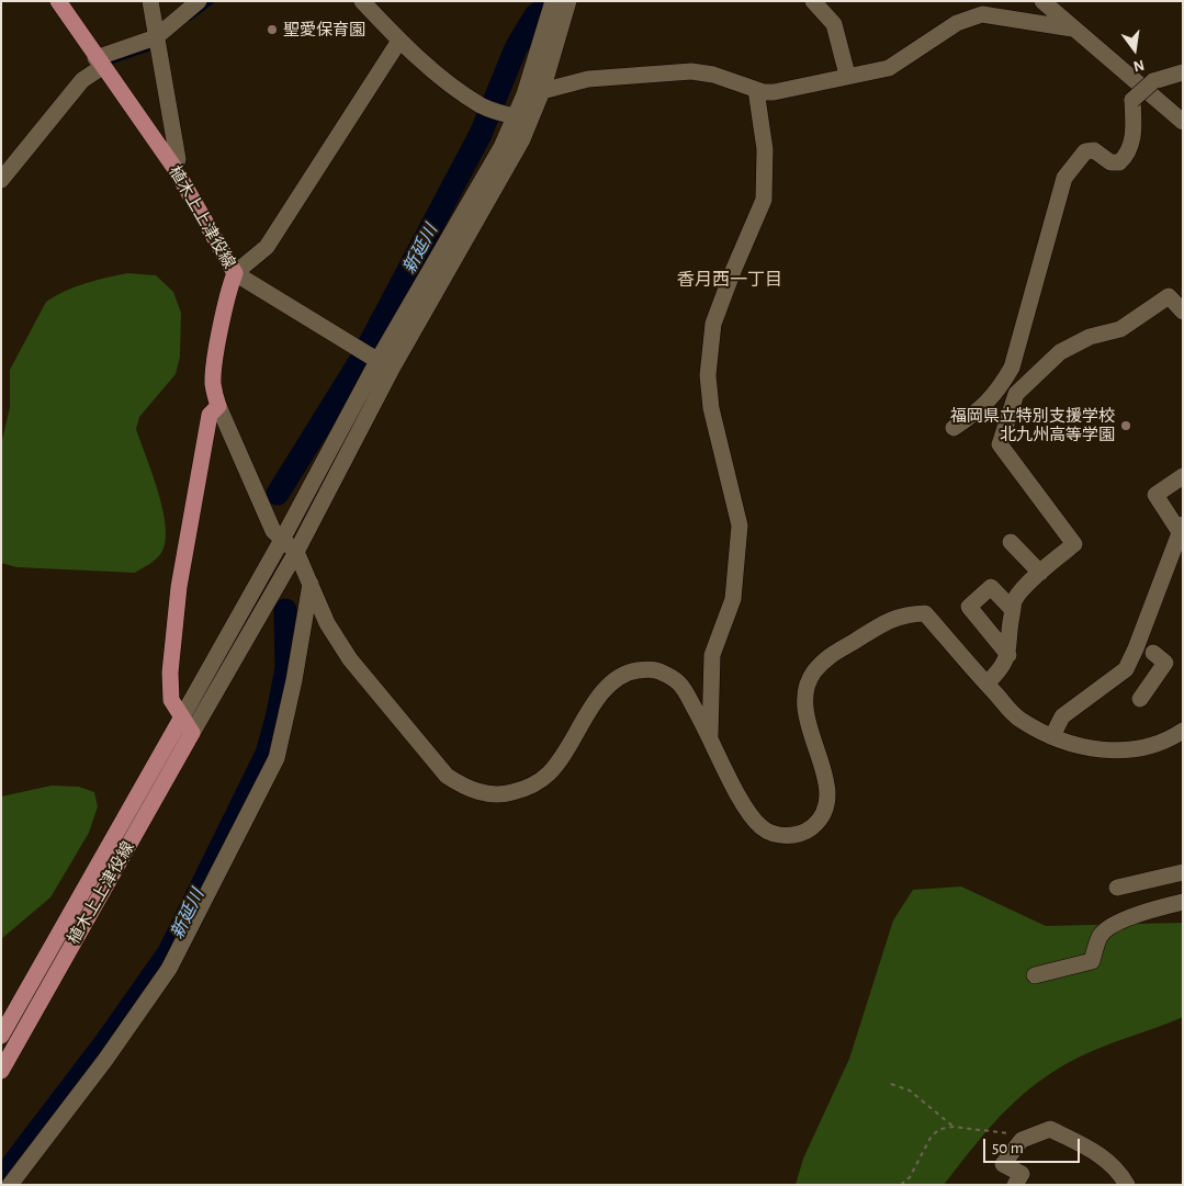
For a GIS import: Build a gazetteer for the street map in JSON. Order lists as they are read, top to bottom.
{
  "streets": {
    "main road": ["植木上上津役線"]
  },
  "districts": ["香月西一丁目"],
  "water": ["新延川"],
  "places": ["聖愛保育園", "福岡県立特別支援学校 北九州高等学園"],
  "scale_bar": "50 m",
  "north": "bottom"
}
